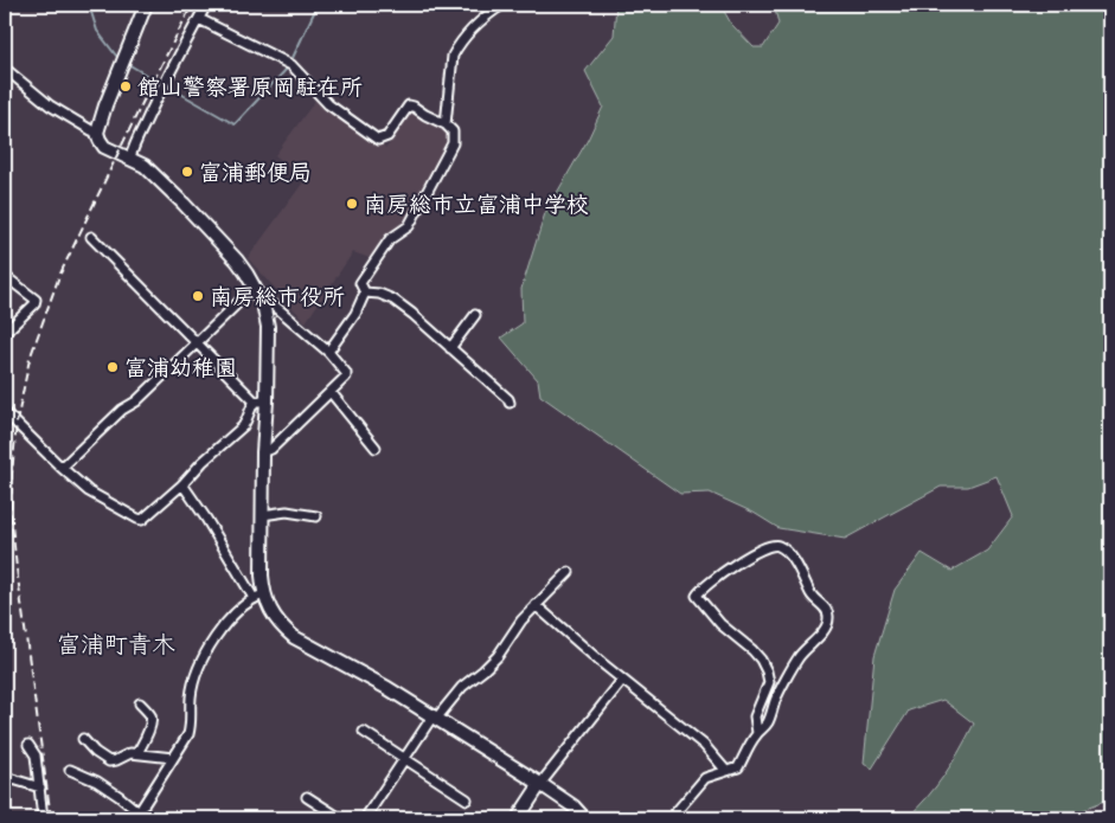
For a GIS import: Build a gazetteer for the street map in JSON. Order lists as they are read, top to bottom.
{
  "districts": ["富浦町青木"],
  "places": [
    "館山警察署原岡駐在所",
    "富浦郵便局",
    "南房総市立富浦中学校",
    "南房総市役所",
    "富浦幼稚園"
  ]
}
